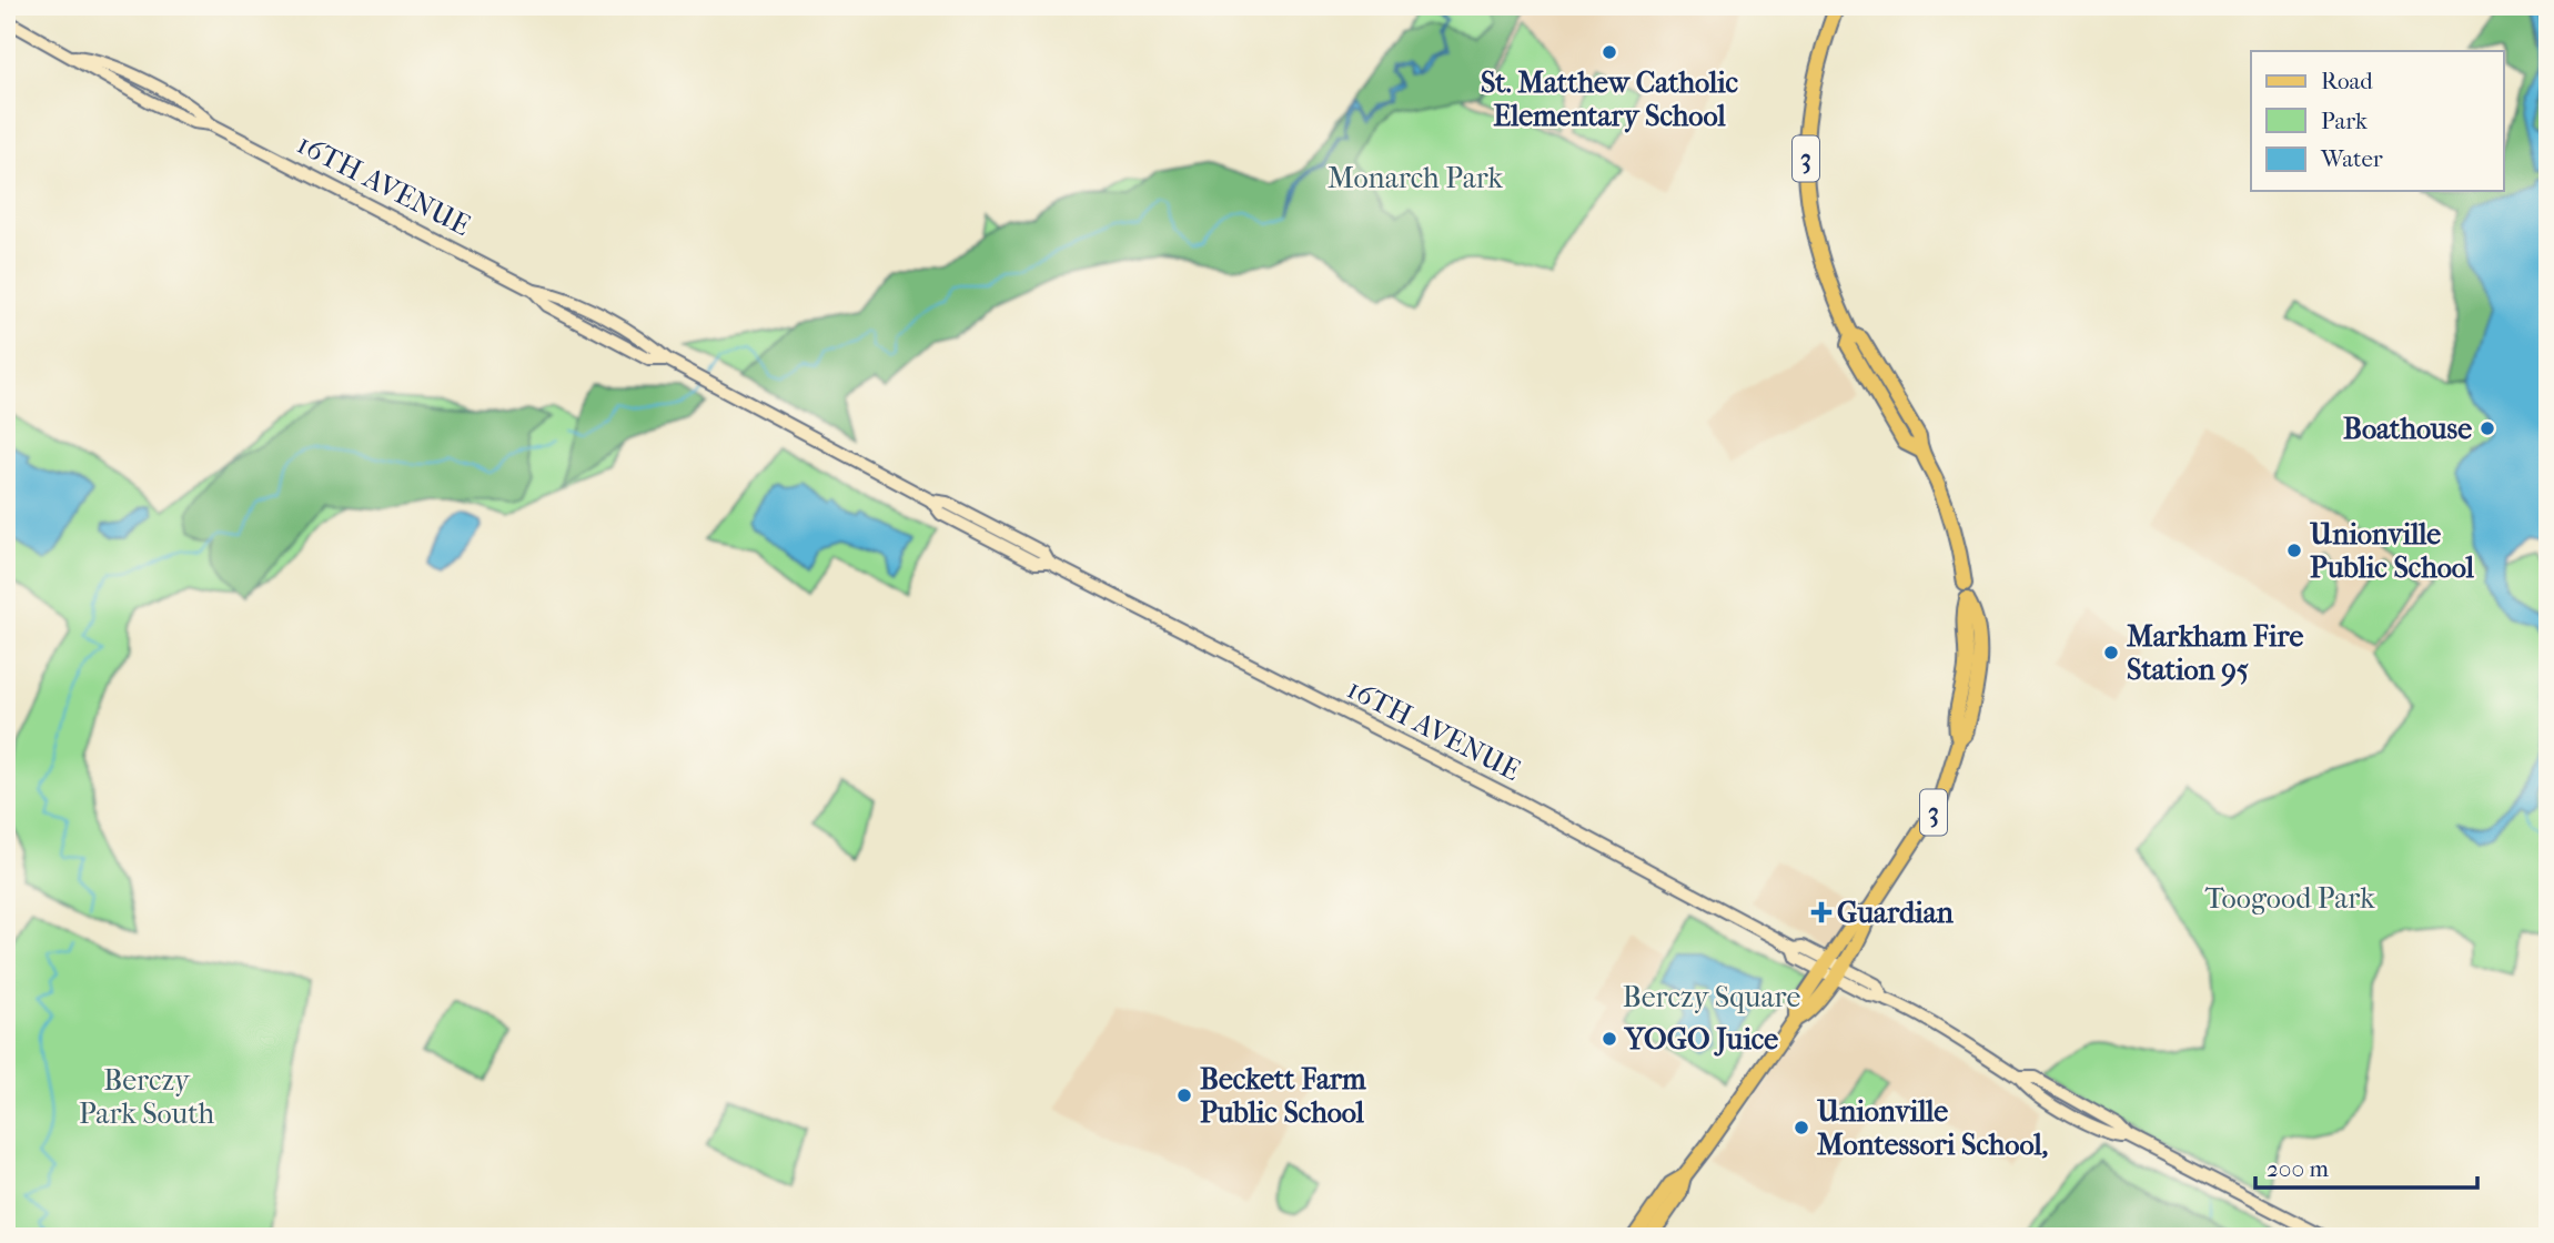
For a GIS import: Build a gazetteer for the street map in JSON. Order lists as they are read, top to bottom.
{
  "streets": {
    "main road": ["3", "16TH AVENUE"]
  },
  "crossings": [
    ["3", "16TH AVENUE"]
  ],
  "parks": [
    "Monarch Park",
    "Toogood Park",
    "Berczy Square",
    "Berczy Park South"
  ],
  "places": {
    "other": [
      "St. Matthew Catholic Elementary School",
      "Boathouse",
      "Unionville Public School",
      "Markham Fire Station 95",
      "YOGO Juice",
      "Beckett Farm Public School",
      "Unionville Montessori School,"
    ],
    "health": ["Guardian"]
  },
  "legend": ["Road", "Park", "Water"],
  "scale_bar": "200 m"
}
